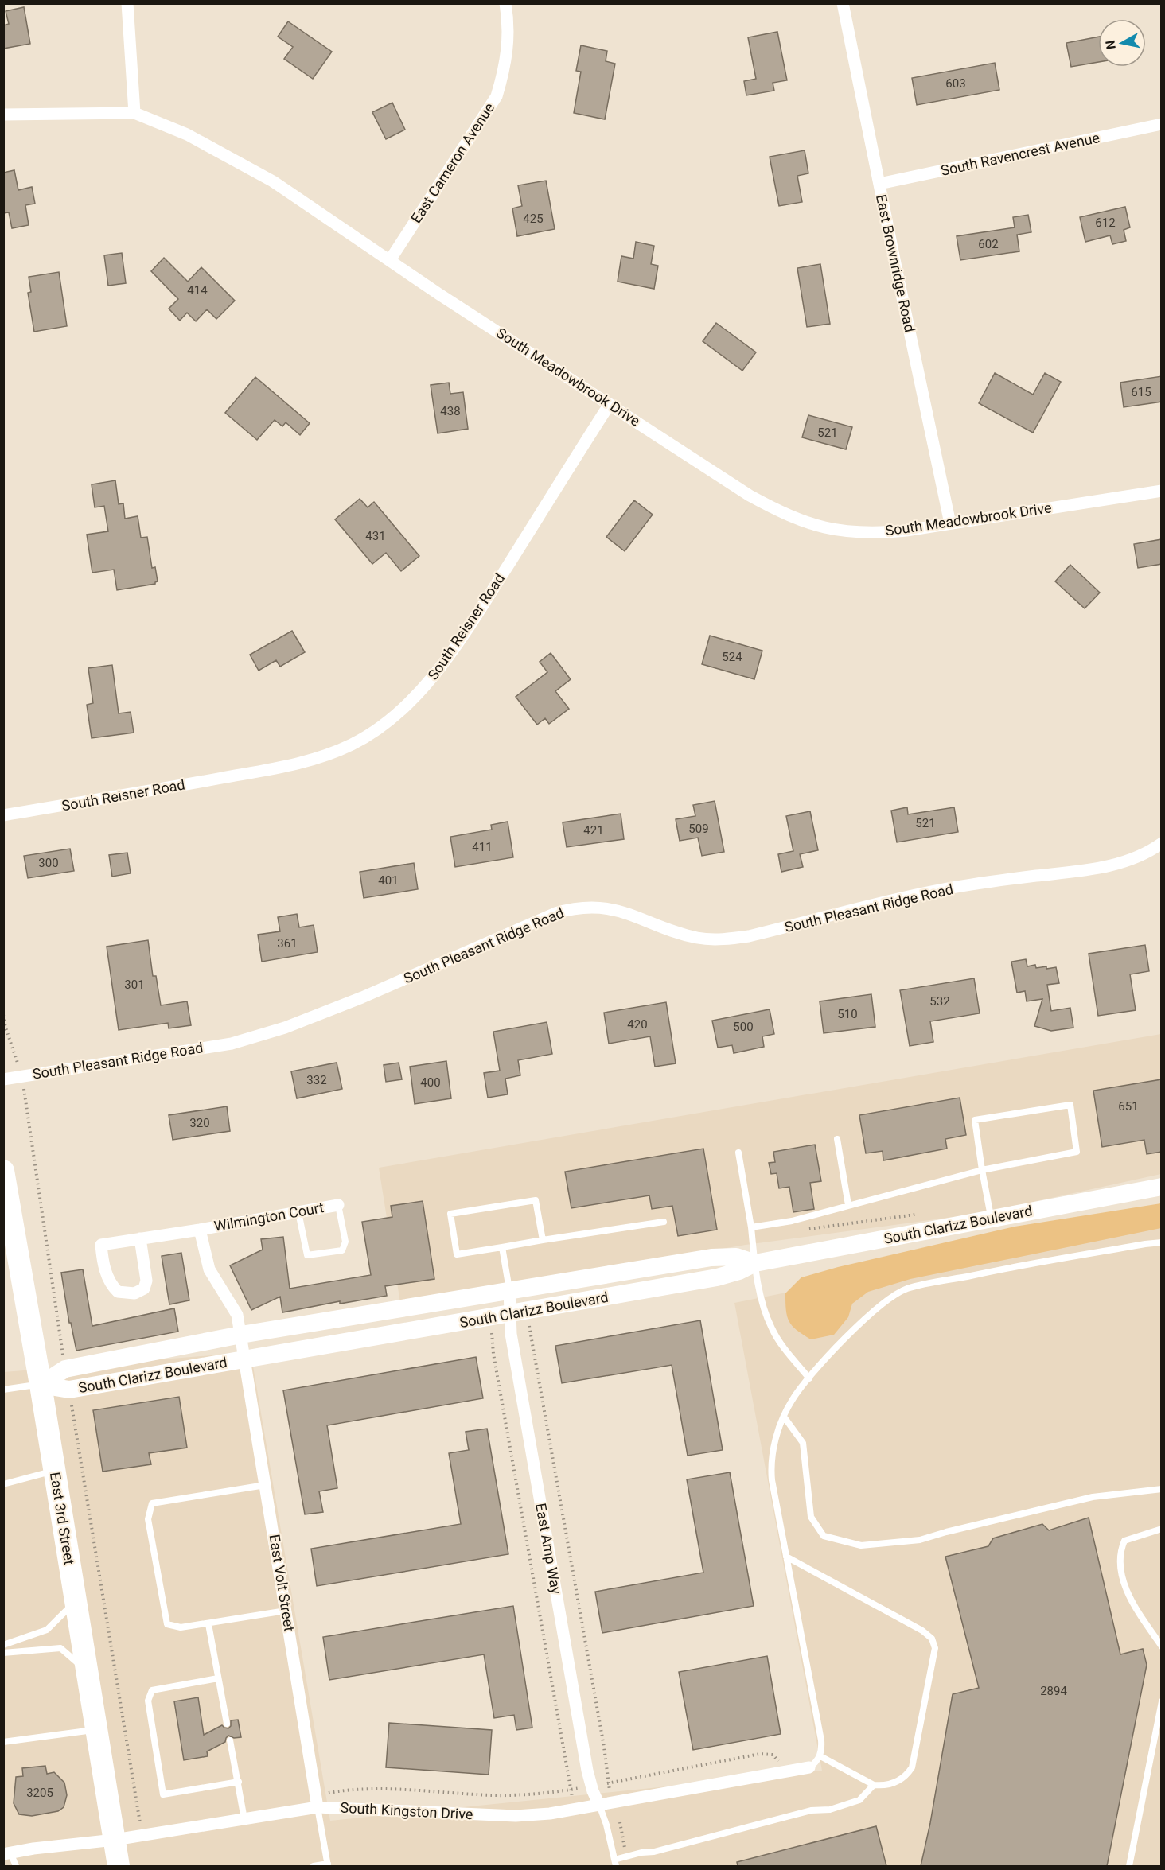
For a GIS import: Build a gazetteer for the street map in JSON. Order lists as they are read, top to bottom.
{
  "streets": {
    "highway": ["East 3rd Street"],
    "street": [
      "South Ravencrest Avenue",
      "East Cameron Avenue",
      "East Brownridge Road",
      "South Meadowbrook Drive",
      "South Reisner Road",
      "South Pleasant Ridge Road",
      "Wilmington Court",
      "South Clarizz Boulevard",
      "East Amp Way",
      "East Volt Street",
      "South Kingston Drive"
    ]
  },
  "crossings": [
    ["South Ravencrest Avenue", "East Brownridge Road"],
    ["East Cameron Avenue", "South Meadowbrook Drive"],
    ["East Brownridge Road", "South Meadowbrook Drive"],
    ["South Meadowbrook Drive", "South Reisner Road"],
    ["Wilmington Court", "South Clarizz Boulevard"],
    ["Wilmington Court", "East Volt Street"],
    ["South Clarizz Boulevard", "East 3rd Street"],
    ["South Clarizz Boulevard", "East Amp Way"],
    ["South Clarizz Boulevard", "East Volt Street"],
    ["East 3rd Street", "South Kingston Drive"],
    ["East Amp Way", "South Kingston Drive"],
    ["East Volt Street", "South Kingston Drive"]
  ],
  "house_numbers": [
    "603",
    "425",
    "612",
    "602",
    "414",
    "615",
    "438",
    "521",
    "431",
    "524",
    "521",
    "509",
    "421",
    "411",
    "300",
    "401",
    "361",
    "301",
    "532",
    "510",
    "420",
    "500",
    "332",
    "400",
    "651",
    "320",
    "2894",
    "3205"
  ],
  "north": "left"
}
